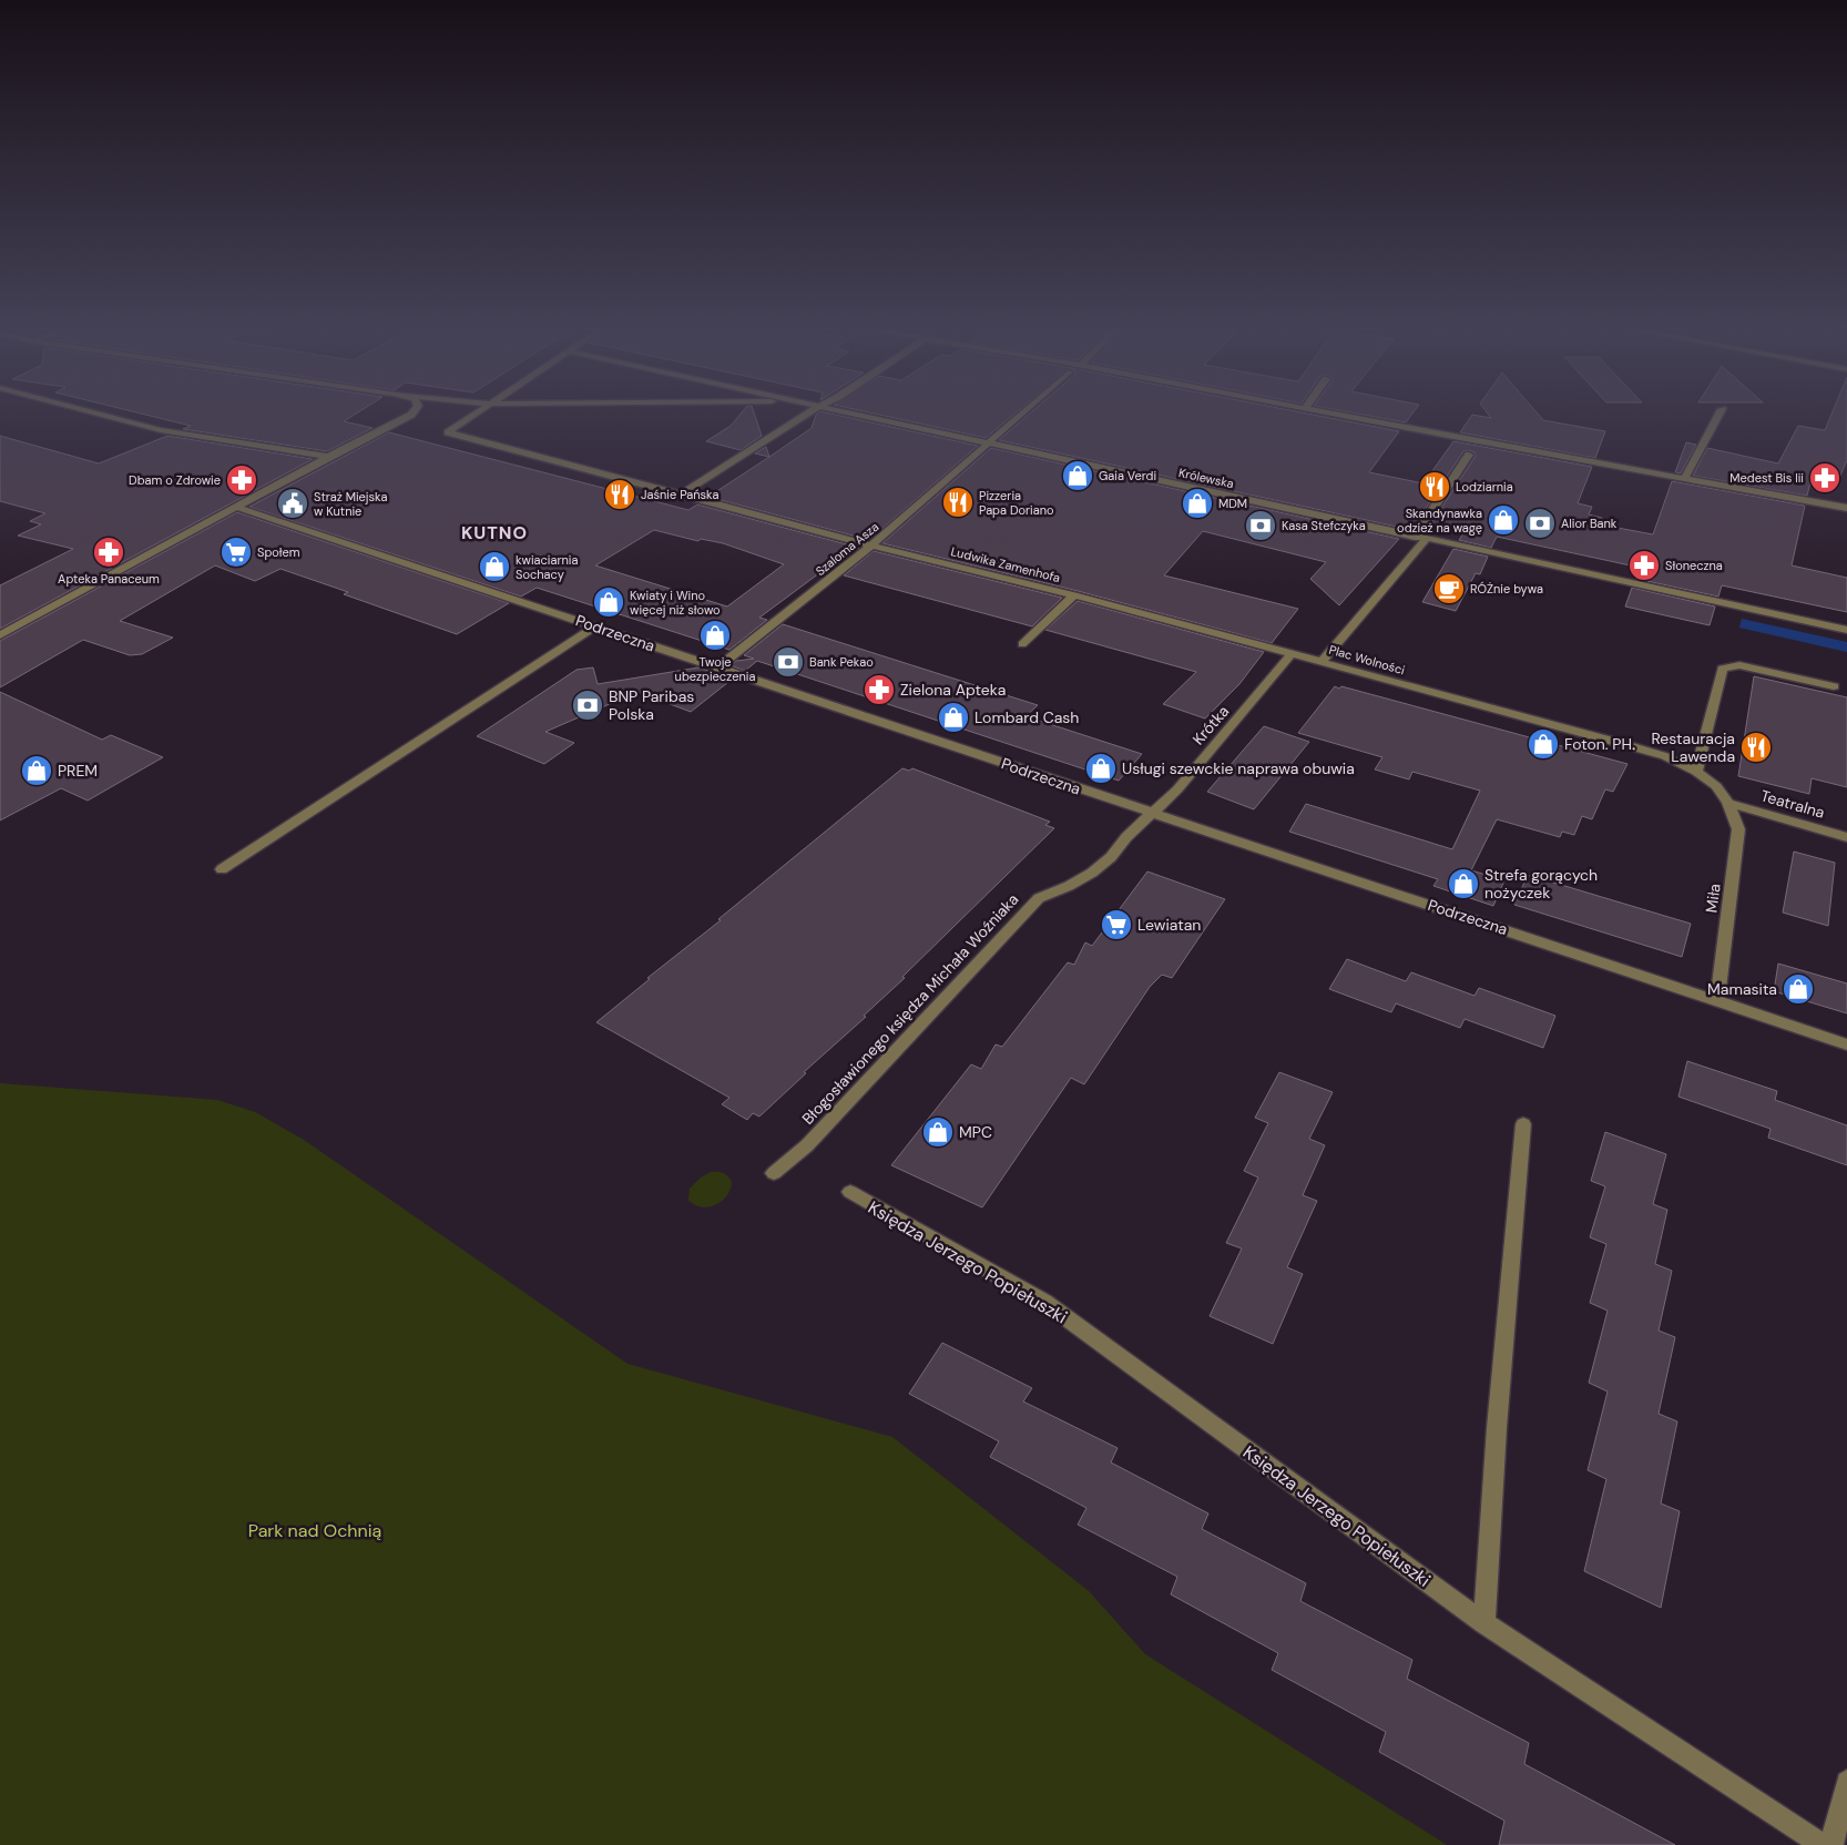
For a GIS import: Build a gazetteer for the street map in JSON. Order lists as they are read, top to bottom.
{
  "streets": {
    "street": [
      "Królewska",
      "Szaloma Asza",
      "Ludwika Zamenhofa",
      "Podrzeczna",
      "Plac Wolności",
      "Krótka",
      "Teatralna",
      "Miła",
      "Błogosławionego księdza Michała Woźniaka",
      "Księdza Jerzego Popiełuszki"
    ]
  },
  "crossings": [
    ["Królewska", "Szaloma Asza"],
    ["Królewska", "Plac Wolności"],
    ["Szaloma Asza", "Ludwika Zamenhofa"],
    ["Szaloma Asza", "Podrzeczna"],
    ["Ludwika Zamenhofa", "Plac Wolności"],
    ["Ludwika Zamenhofa", "Krótka"],
    ["Podrzeczna", "Krótka"],
    ["Podrzeczna", "Miła"],
    ["Podrzeczna", "Błogosławionego księdza Michała Woźniaka"],
    ["Plac Wolności", "Teatralna"],
    ["Plac Wolności", "Miła"],
    ["Krótka", "Błogosławionego księdza Michała Woźniaka"],
    ["Teatralna", "Miła"]
  ],
  "districts": ["KUTNO"],
  "parks": ["Park nad Ochnią"],
  "places": {
    "shop": [
      "Gaia Verdi",
      "MDM",
      "Skandynawka odzież na wagę",
      "kwiaciarnia Sochacy",
      "Kwiaty i Wino więcej niż słowo",
      "Twoje ubezpieczenia",
      "Lombard Cash",
      "Foton. PH.",
      "Usługi szewckie naprawa obuwia",
      "PREM",
      "Strefa gorących nożyczek",
      "Mamasita",
      "MPC"
    ],
    "pharmacy": [
      "Medest Bis Iii",
      "Dbam o Zdrowie",
      "Apteka Panaceum",
      "Słoneczna",
      "Zielona Apteka"
    ],
    "restaurant": [
      "Lodziarnia",
      "Jaśnie Pańska",
      "Pizzeria Papa Doriano",
      "Restauracja Lawenda"
    ],
    "public building": ["Straż Miejska w Kutnie"],
    "bank": [
      "Alior Bank",
      "Kasa Stefczyka",
      "Bank Pekao",
      "BNP Paribas Polska"
    ],
    "supermarket": ["Społem", "Lewiatan"],
    "cafe": ["RÓŻnie bywa"]
  }
}
